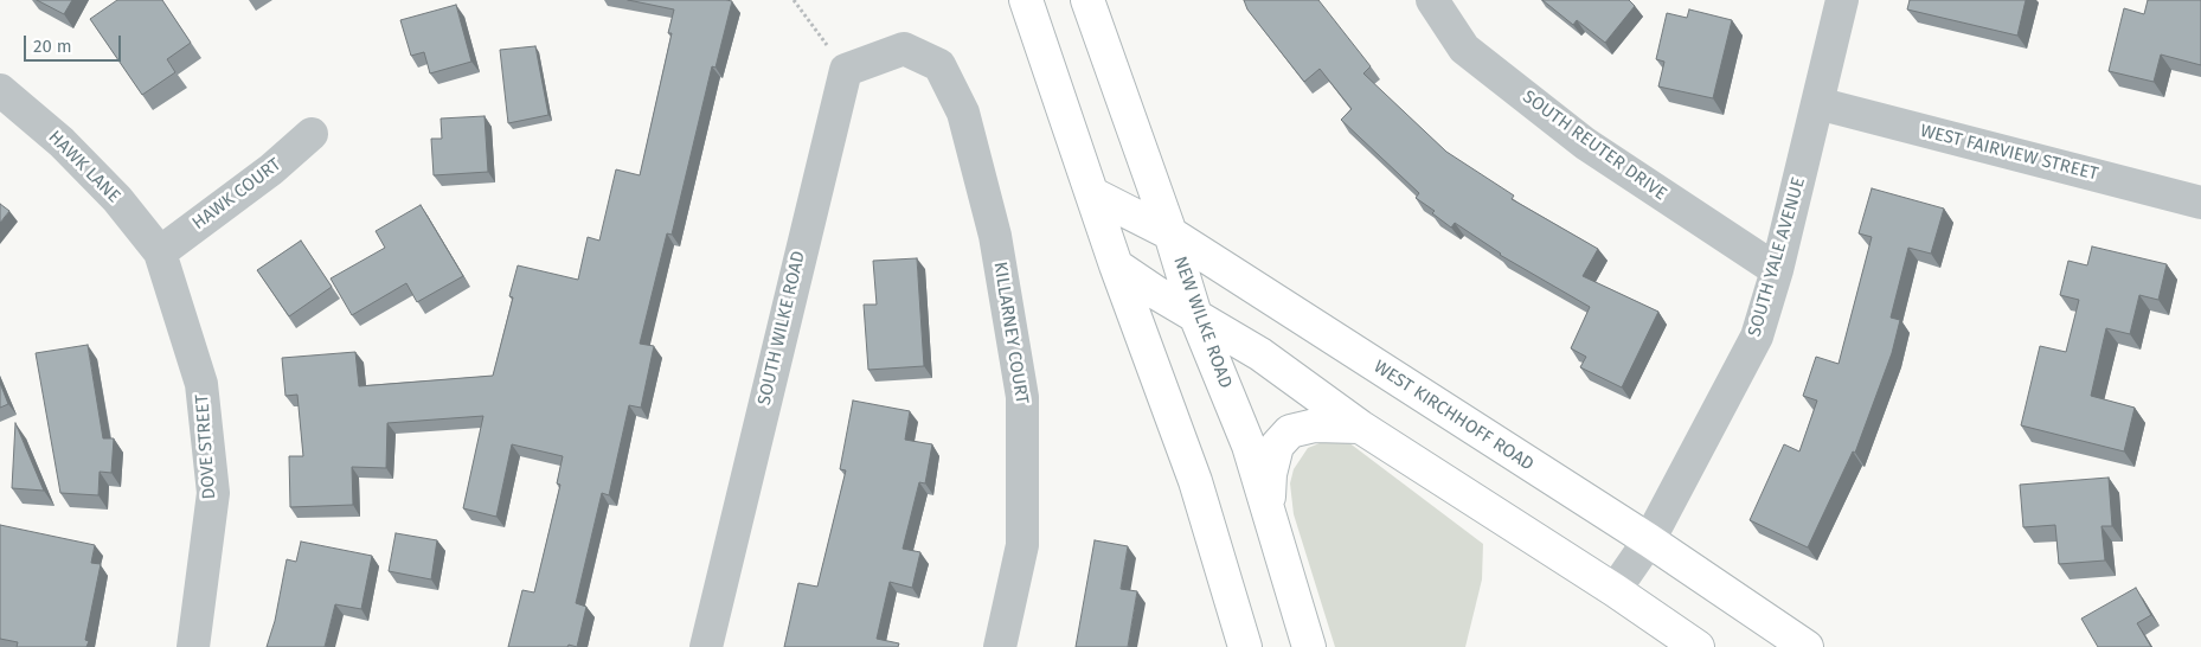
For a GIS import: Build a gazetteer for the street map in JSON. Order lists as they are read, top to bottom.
{
  "streets": {
    "main road": ["NEW WILKE ROAD", "WEST KIRCHHOFF ROAD"],
    "street": [
      "SOUTH REUTER DRIVE",
      "WEST FAIRVIEW STREET",
      "HAWK LANE",
      "HAWK COURT",
      "SOUTH YALE AVENUE",
      "SOUTH WILKE ROAD",
      "KILLARNEY COURT",
      "DOVE STREET"
    ]
  },
  "crossings": [
    ["SOUTH REUTER DRIVE", "SOUTH YALE AVENUE"],
    ["WEST FAIRVIEW STREET", "SOUTH YALE AVENUE"],
    ["HAWK LANE", "HAWK COURT"],
    ["HAWK LANE", "DOVE STREET"],
    ["HAWK COURT", "DOVE STREET"],
    ["SOUTH YALE AVENUE", "WEST KIRCHHOFF ROAD"],
    ["NEW WILKE ROAD", "WEST KIRCHHOFF ROAD"],
    ["SOUTH WILKE ROAD", "KILLARNEY COURT"]
  ],
  "scale_bar": "20 m"
}
